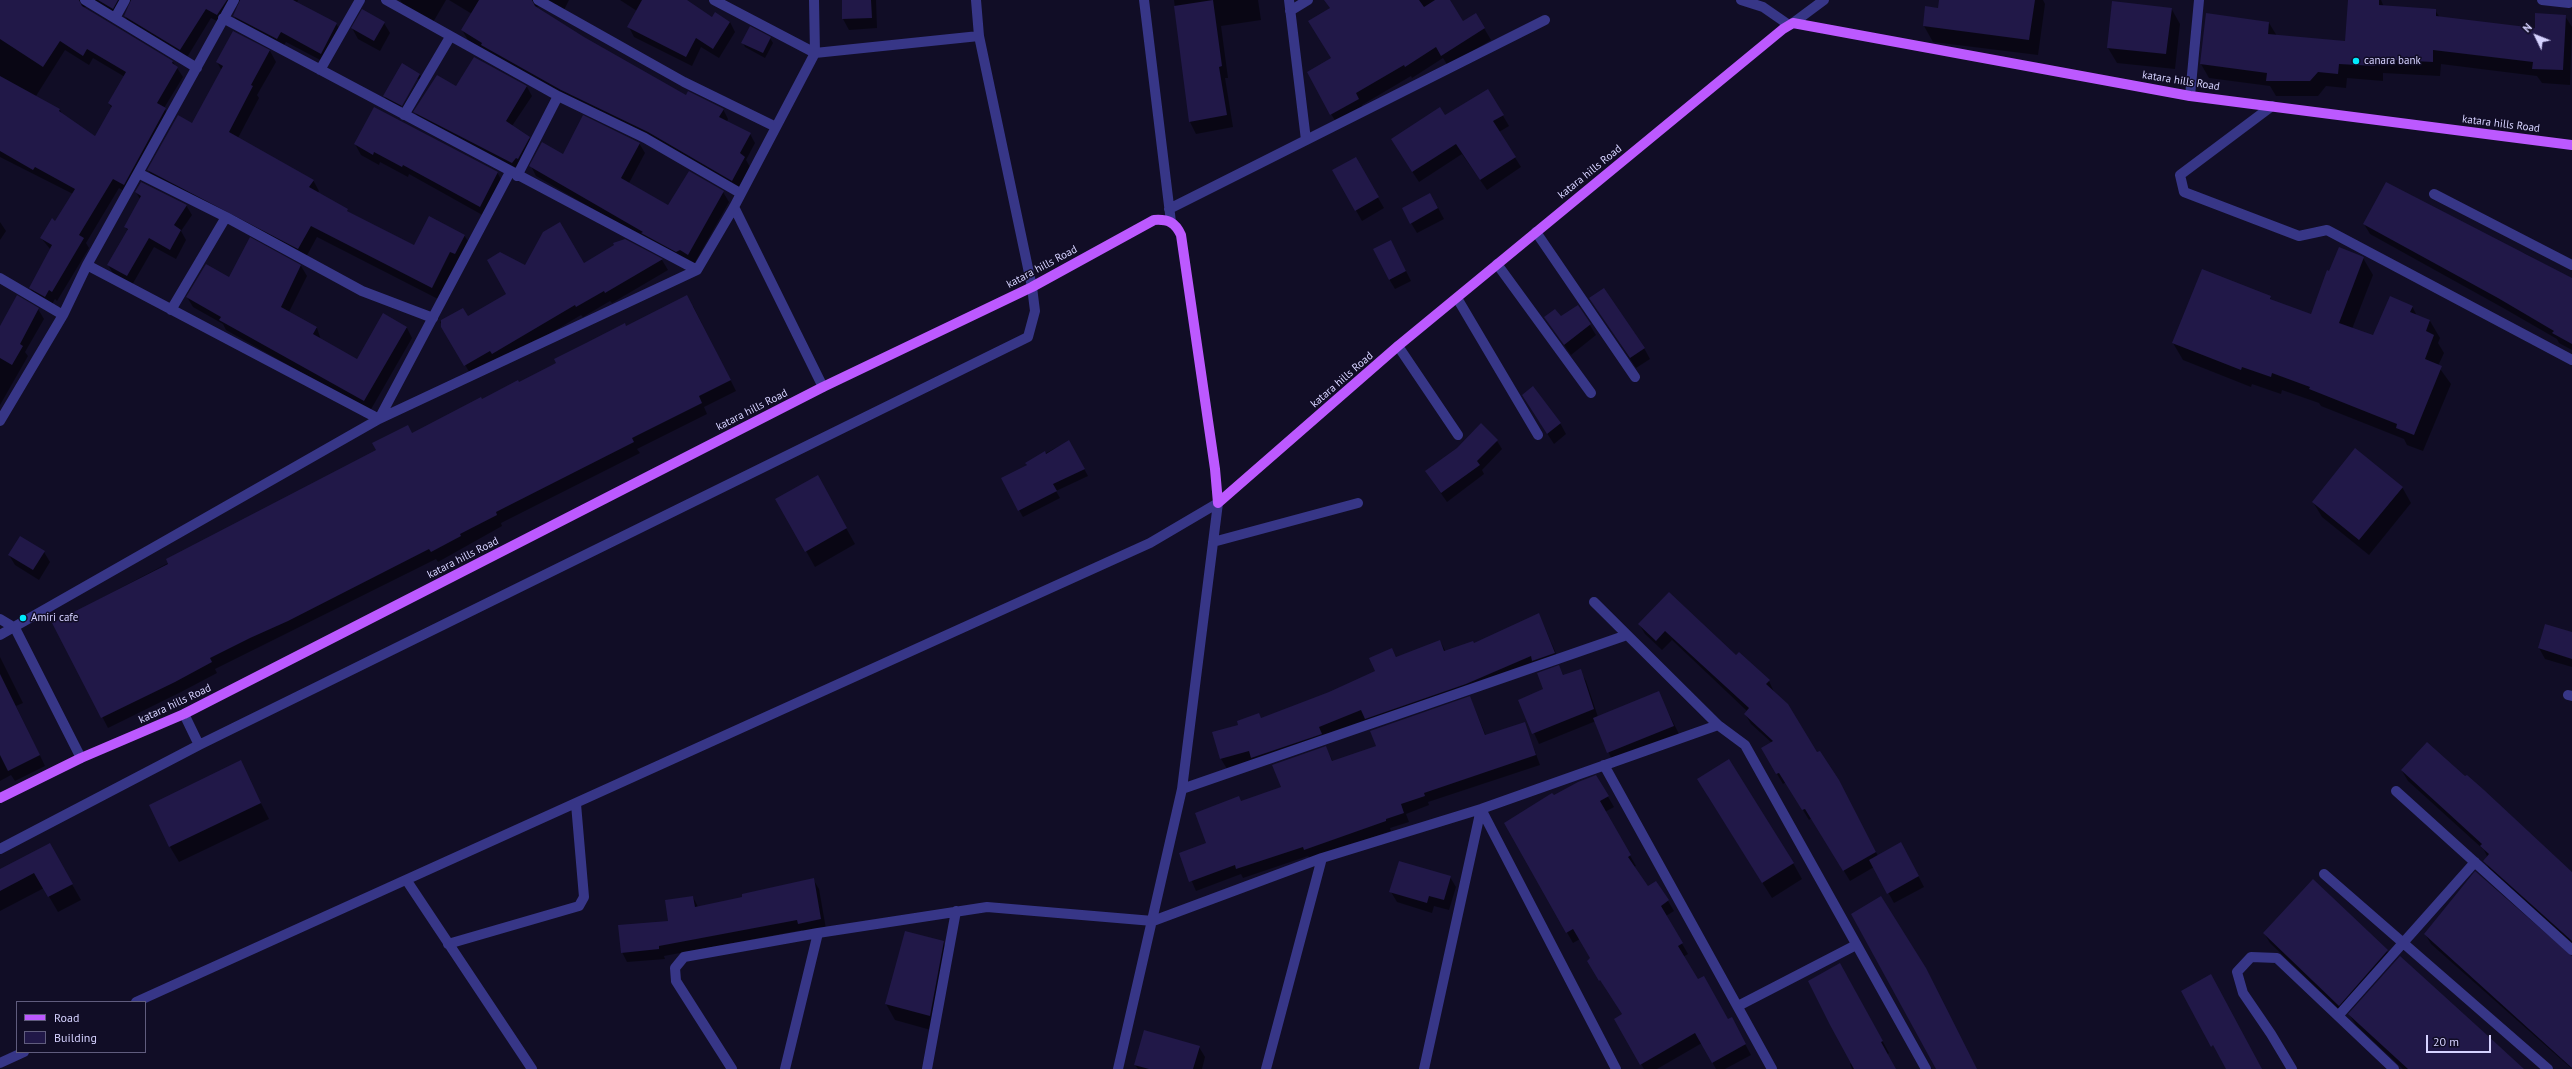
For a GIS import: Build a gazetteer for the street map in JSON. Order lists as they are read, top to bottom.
{
  "streets": {
    "main road": ["katara hills Road"]
  },
  "places": ["canara bank", "Amiri cafe"],
  "legend": ["Road", "Building"],
  "scale_bar": "20 m",
  "north": "top left"
}
